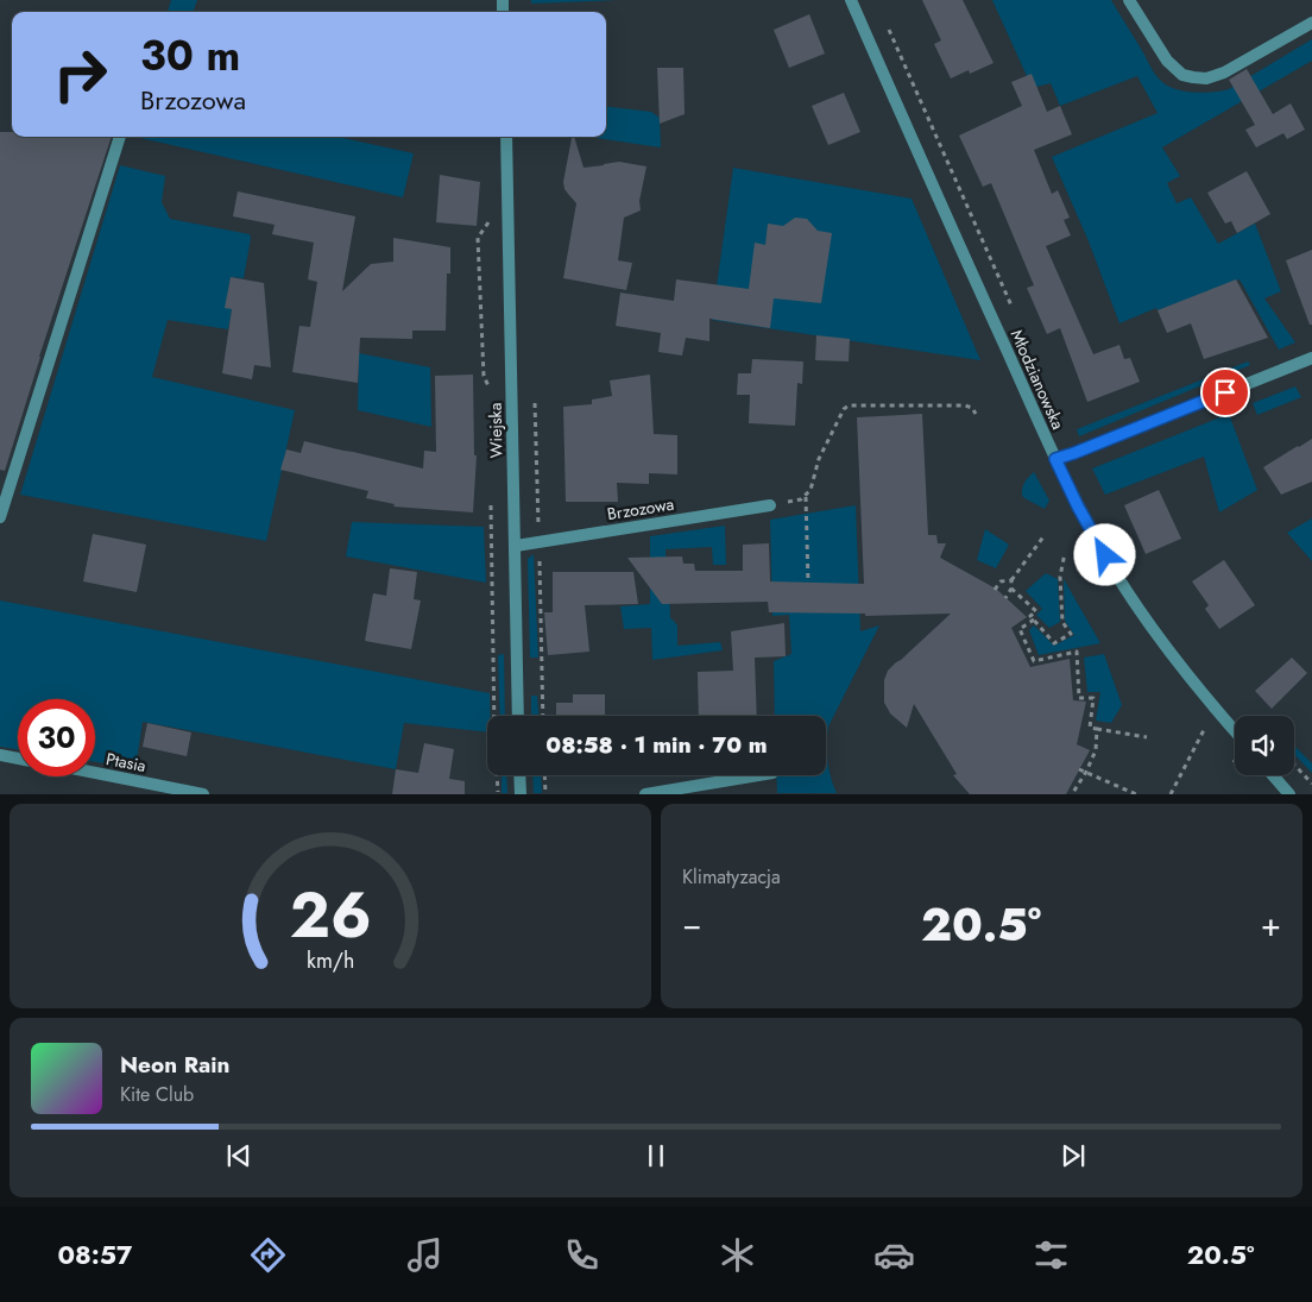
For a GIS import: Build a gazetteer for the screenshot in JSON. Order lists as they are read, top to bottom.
{
  "streets": {
    "street": [
      "Młodzianowska",
      "Wiejska",
      "Brzozowa",
      "Ptasia"
    ]
  },
  "crossings": [
    ["Wiejska", "Brzozowa"]
  ],
  "page": {
    "turn": ["30 m", "Brzozowa"],
    "limit": "30",
    "trip": "08:58 · 1 min · 70 m",
    "tile": "Klimatyzacja",
    "heat": ["−", "20.5°", "+"],
    "song": ["Neon Rain", "Kite Club"],
    "tabs": ["08:57", "20.5°"],
    "gauge": ["26", "km/h"]
  }
}
